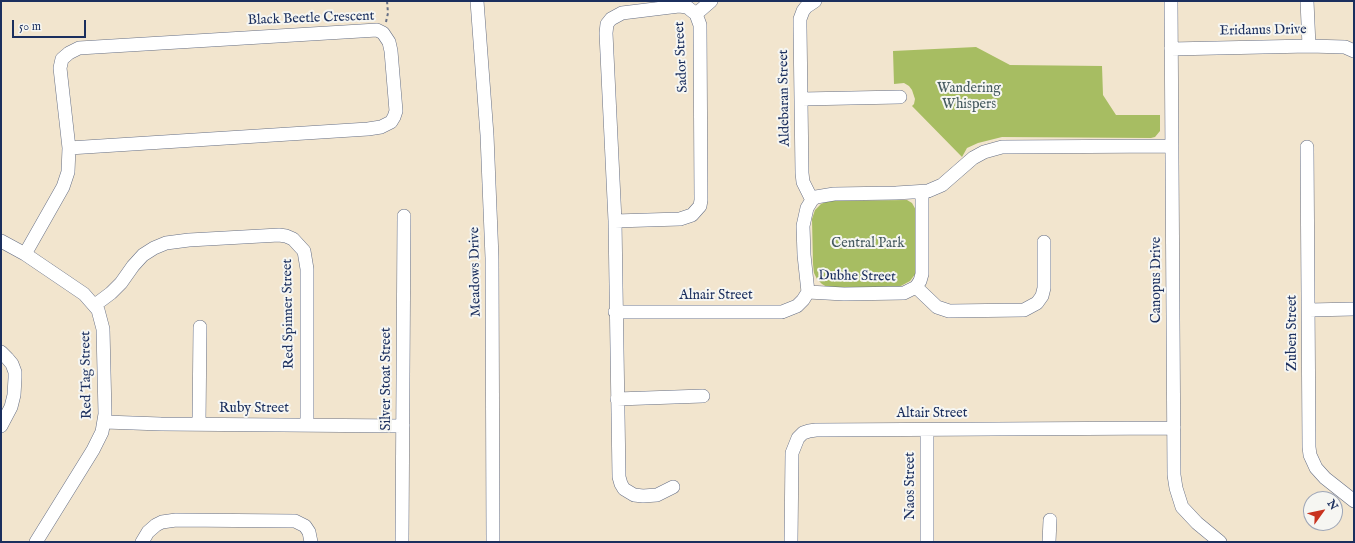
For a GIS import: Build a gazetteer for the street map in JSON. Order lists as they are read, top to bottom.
{
  "streets": {
    "street": [
      "Black Beetle Crescent",
      "Eridanus Drive",
      "Sador Street",
      "Aldebaran Street",
      "Meadows Drive",
      "Dubhe Street",
      "Canopus Drive",
      "Alnair Street",
      "Red Spinner Street",
      "Zuben Street",
      "Red Tag Street",
      "Silver Stoat Street",
      "Ruby Street",
      "Altair Street",
      "Naos Street"
    ]
  },
  "crossings": [
    ["Black Beetle Crescent", "Red Tag Street"],
    ["Eridanus Drive", "Canopus Drive"],
    ["Sador Street", "Alnair Street"],
    ["Aldebaran Street", "Dubhe Street"],
    ["Dubhe Street", "Alnair Street"],
    ["Canopus Drive", "Altair Street"],
    ["Red Spinner Street", "Red Tag Street"],
    ["Red Spinner Street", "Ruby Street"],
    ["Red Tag Street", "Ruby Street"],
    ["Silver Stoat Street", "Ruby Street"],
    ["Altair Street", "Naos Street"]
  ],
  "parks": ["Wandering Whispers", "Central Park"],
  "scale_bar": "50 m",
  "north": "top right"
}
